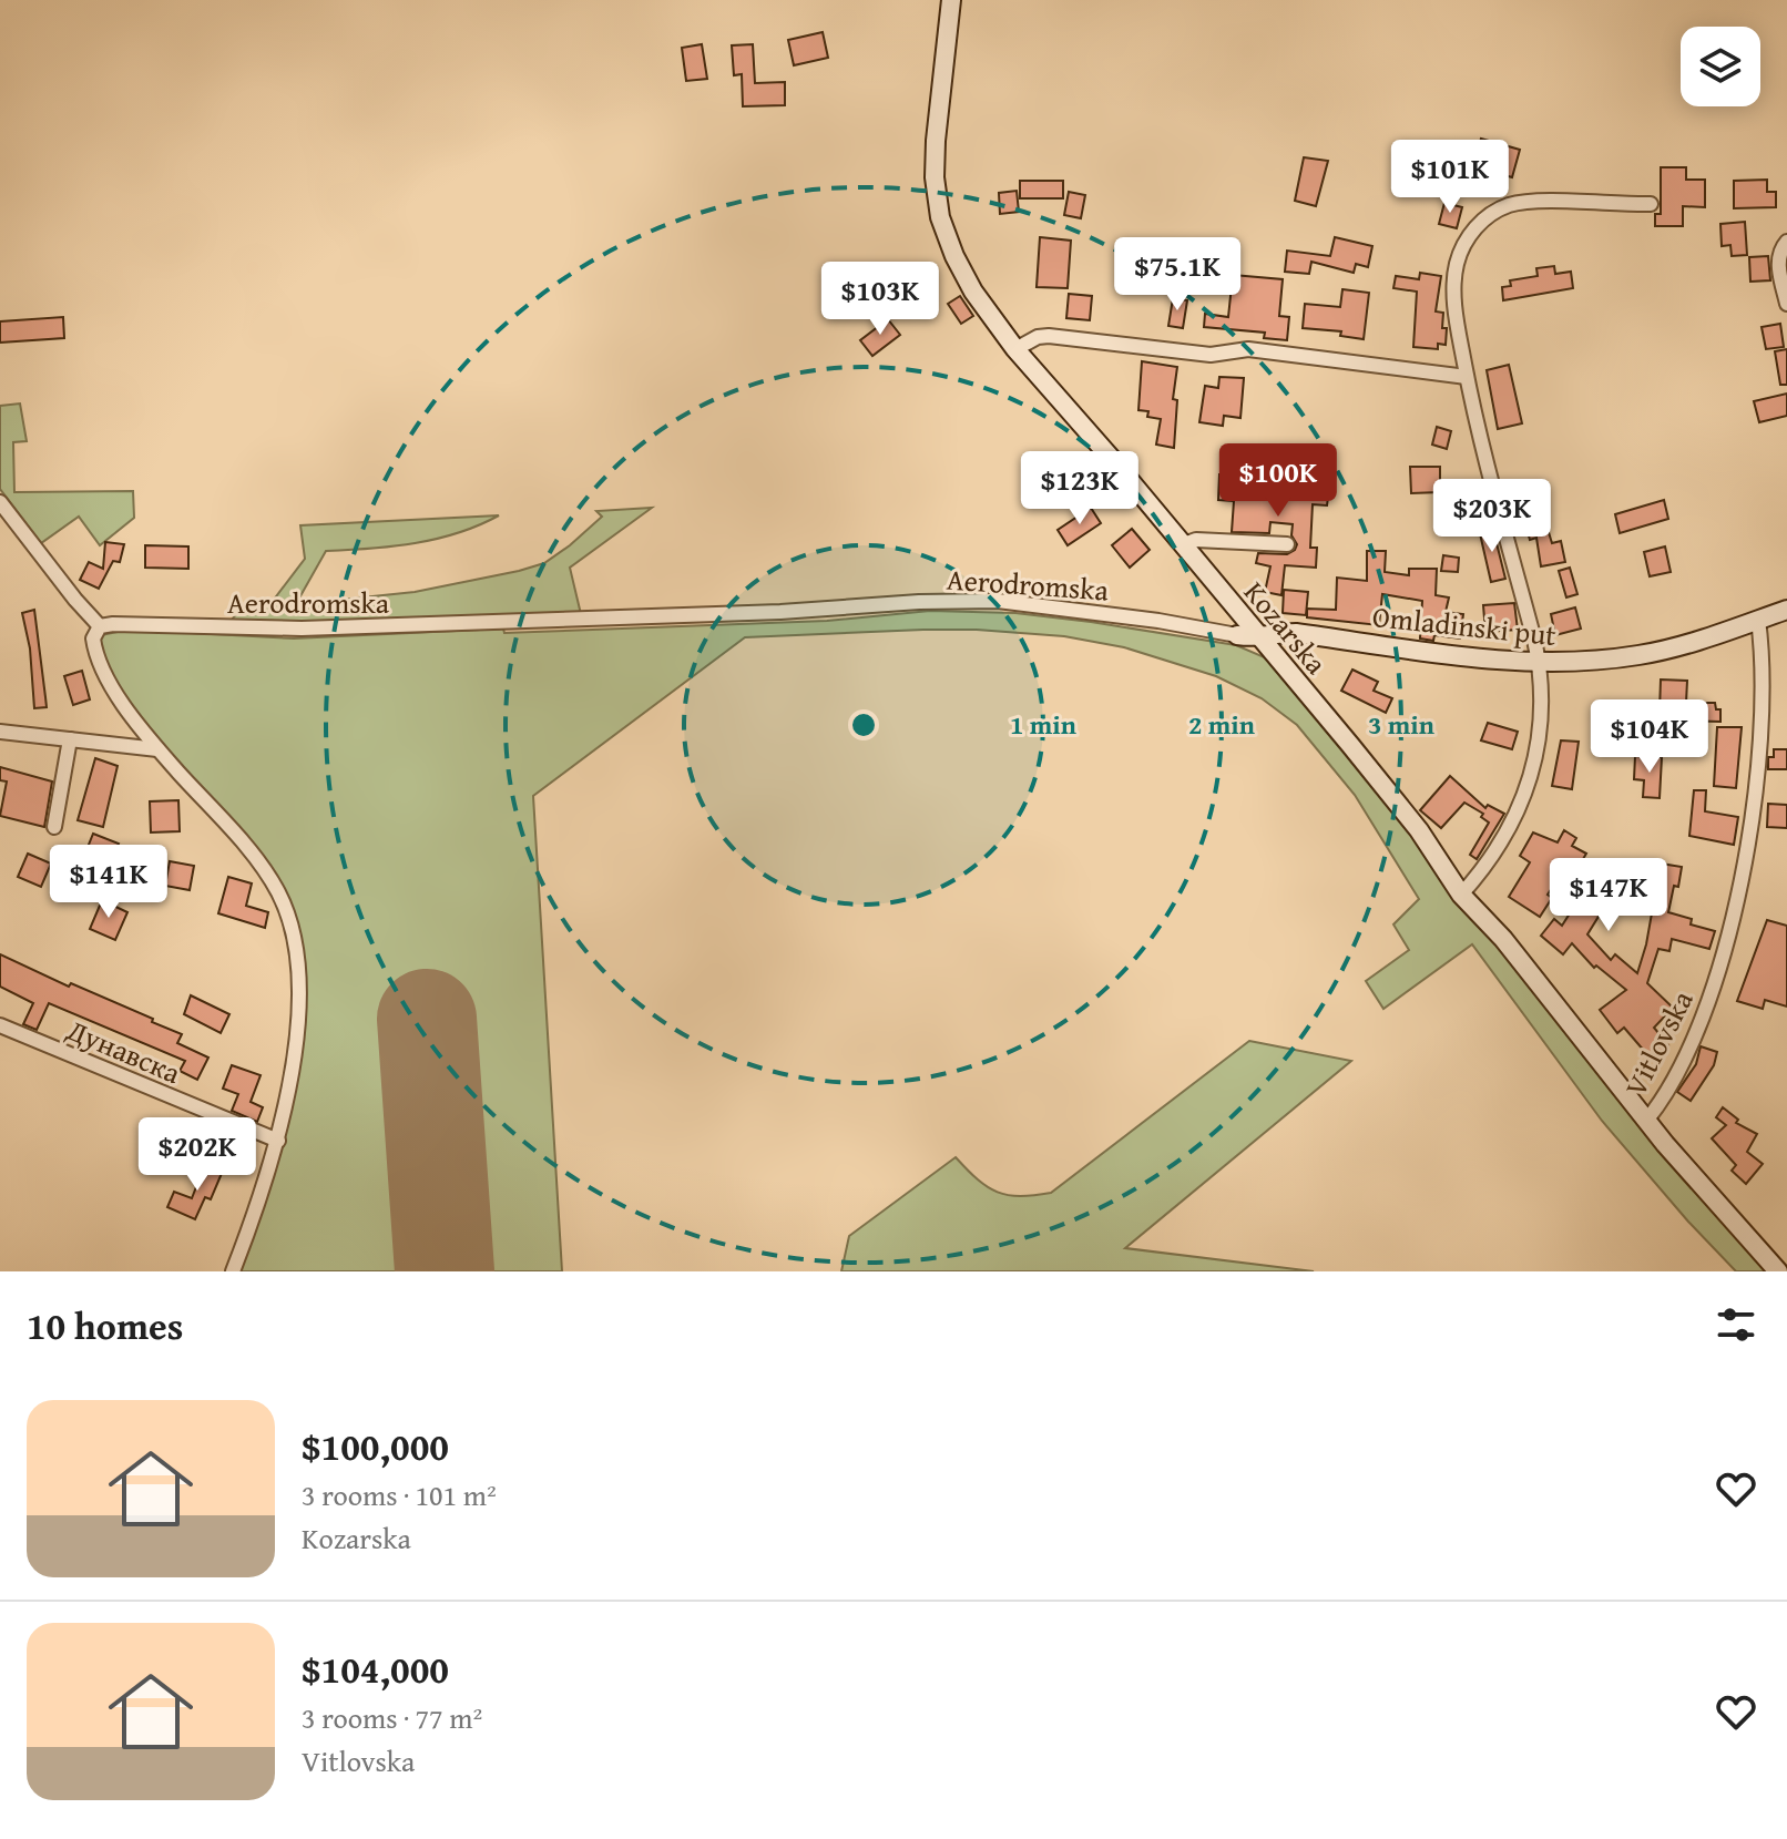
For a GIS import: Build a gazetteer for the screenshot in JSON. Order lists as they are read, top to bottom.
{
  "streets": {
    "street": [
      "Aerodromska",
      "Omladinski put",
      "Kozarska",
      "Vitlovska",
      "Дунавска"
    ]
  },
  "crossings": [
    ["Aerodromska", "Omladinski put"],
    ["Omladinski put", "Kozarska"],
    ["Omladinski put", "Vitlovska"],
    ["Kozarska", "Vitlovska"]
  ],
  "page": {
    "price": [
      "$101K",
      "$75.1K",
      "$103K",
      "$100K",
      "$123K",
      "$203K",
      "$104K",
      "$141K",
      "$147K",
      "$202K"
    ],
    "heading": "10 homes",
    "list": [
      {
        "name": "$100,000",
        "note": "3 rooms · 101 m² · Kozarska"
      },
      {
        "name": "$104,000",
        "note": "3 rooms · 77 m² · Vitlovska"
      }
    ]
  },
  "rings": ["1 min", "2 min", "3 min"]
}
